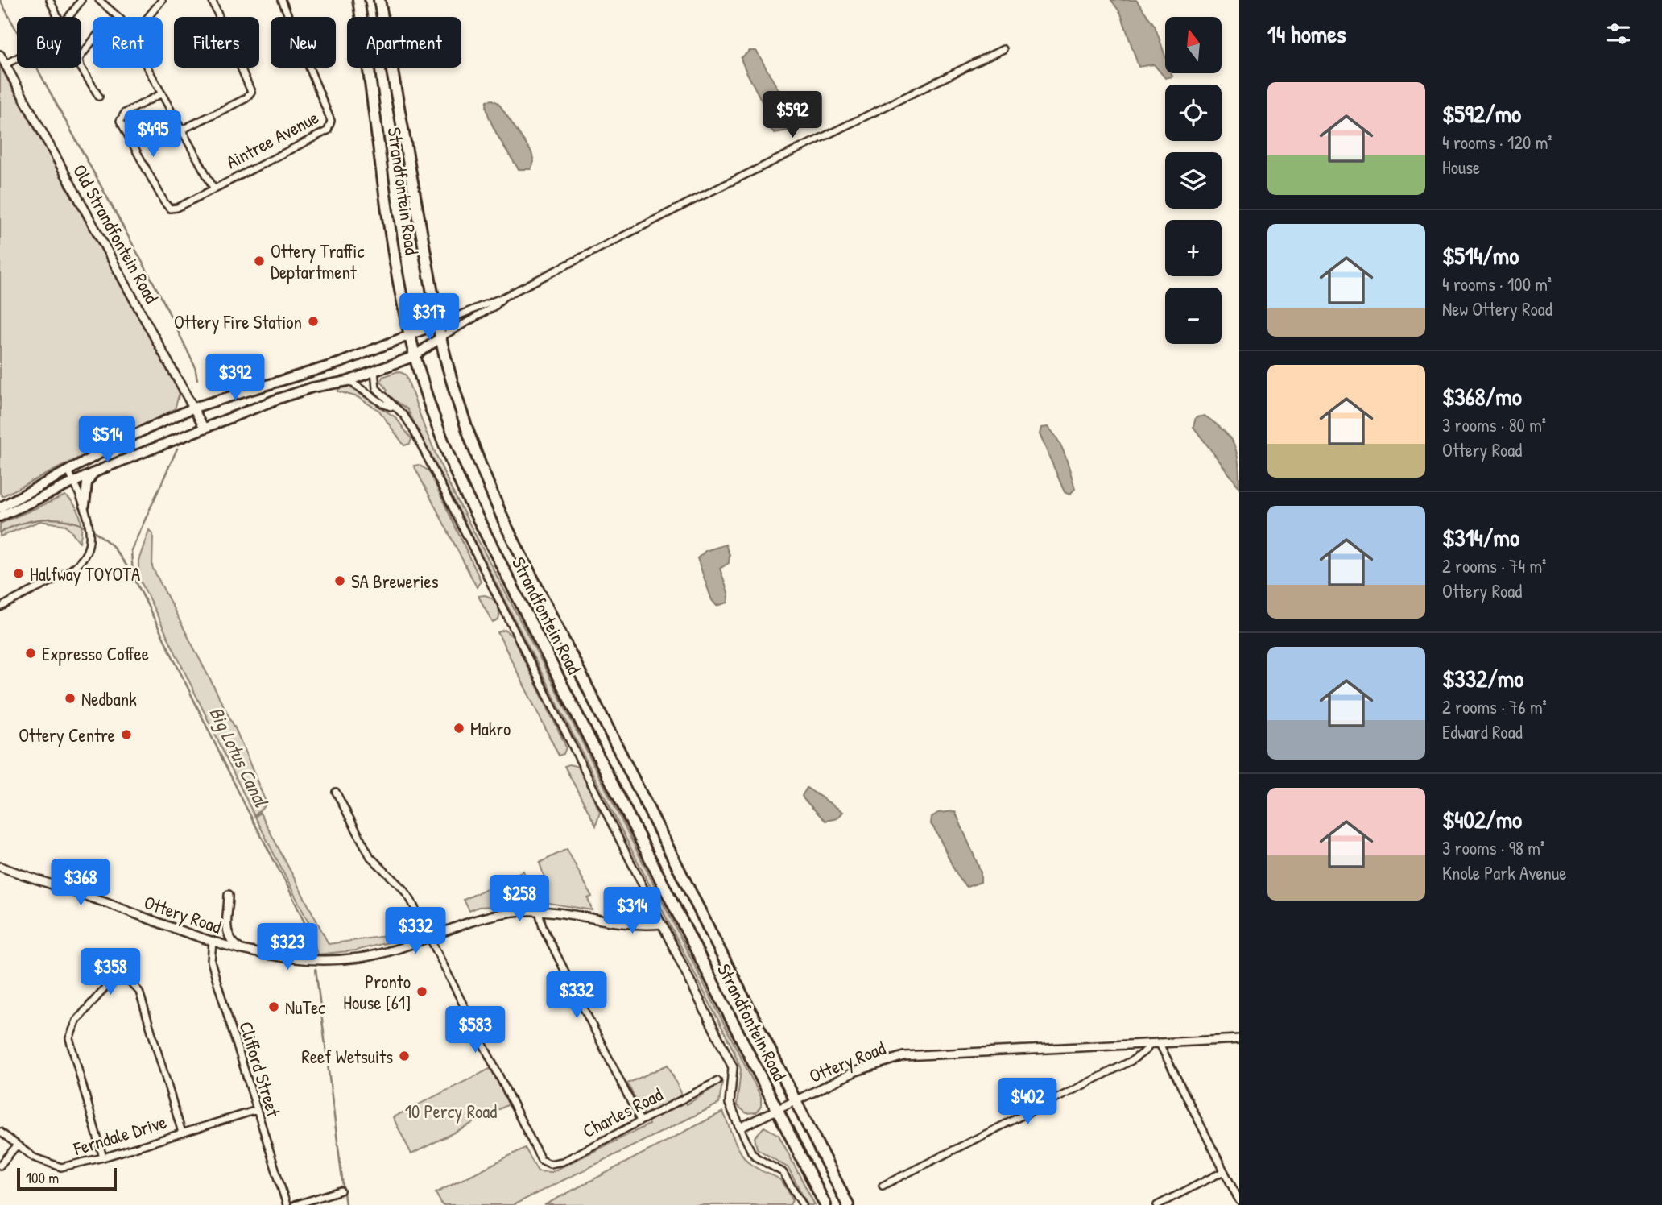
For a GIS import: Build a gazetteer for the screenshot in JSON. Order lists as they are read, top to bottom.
{
  "streets": {
    "main road": ["Strandfontein Road"],
    "street": [
      "Aintree Avenue",
      "Old Strandfontein Road",
      "Ottery Road",
      "Clifford Street",
      "Charles Road",
      "Ferndale Drive"
    ]
  },
  "crossings": [
    ["Strandfontein Road", "Ottery Road"],
    ["Ottery Road", "Clifford Street"],
    ["Ottery Road", "Charles Road"],
    ["Clifford Street", "Ferndale Drive"]
  ],
  "water": ["Big Lotus Canal"],
  "parks": ["10 Percy Road"],
  "places": [
    "Ottery Traffic Deptartment",
    "Ottery Fire Station",
    "Halfway TOYOTA",
    "SA Breweries",
    "Expresso Coffee",
    "Nedbank",
    "Makro",
    "Ottery Centre",
    "Pronto House [61]",
    "NuTec",
    "Reef Wetsuits"
  ],
  "scale_bar": "100 m",
  "north": "top",
  "page": {
    "heading": "14 homes",
    "map_buttons": ["+", "−"],
    "chip": [
      "Buy",
      "Rent",
      "Filters",
      "New",
      "Apartment"
    ],
    "list": [
      {
        "name": "$592/mo",
        "note": "4 rooms · 120 m² · House"
      },
      {
        "name": "$514/mo",
        "note": "4 rooms · 100 m² · New Ottery Road"
      },
      {
        "name": "$368/mo",
        "note": "3 rooms · 80 m² · Ottery Road"
      },
      {
        "name": "$314/mo",
        "note": "2 rooms · 74 m² · Ottery Road"
      },
      {
        "name": "$332/mo",
        "note": "2 rooms · 76 m² · Edward Road"
      },
      {
        "name": "$402/mo",
        "note": "3 rooms · 98 m² · Knole Park Avenue"
      }
    ],
    "price": [
      "$592",
      "$495",
      "$317",
      "$392",
      "$514",
      "$368",
      "$258",
      "$314",
      "$332",
      "$323",
      "$358",
      "$332",
      "$583",
      "$402"
    ],
    "scale": "100 m"
  }
}
